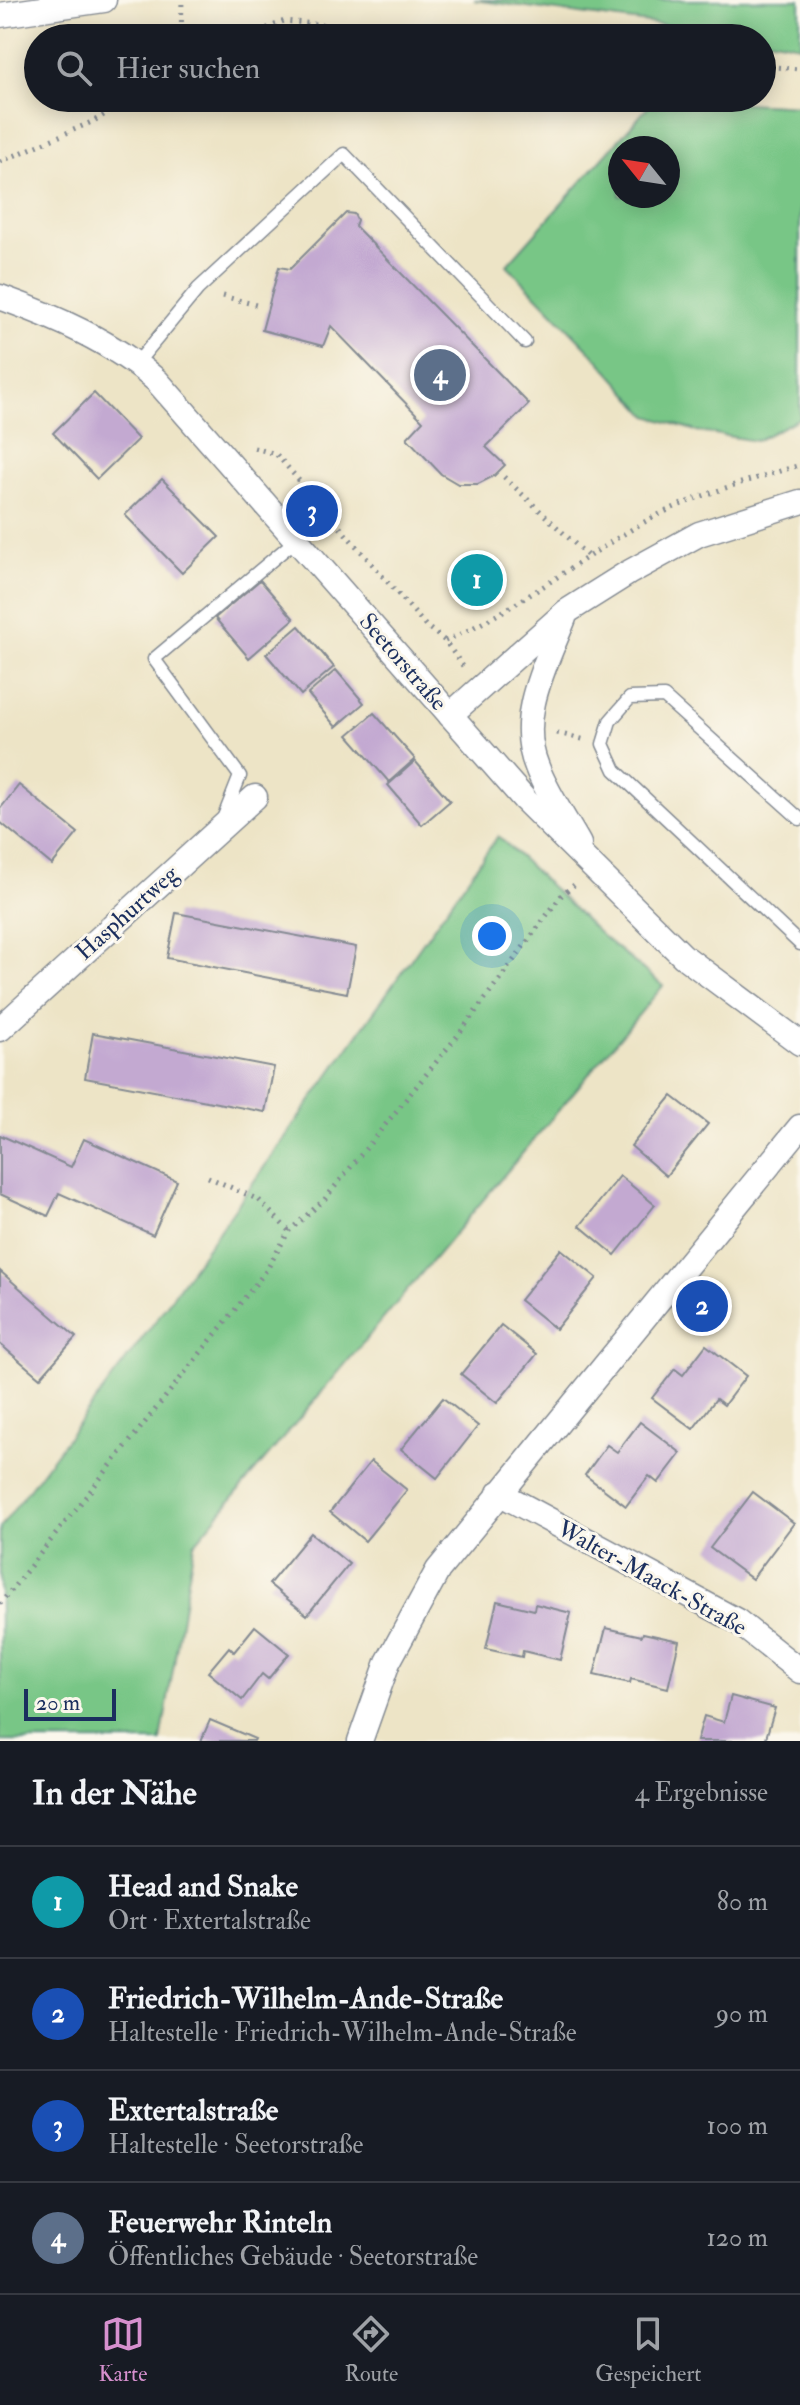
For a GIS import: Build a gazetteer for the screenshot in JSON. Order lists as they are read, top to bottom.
{
  "streets": {
    "street": ["Seetorstraße", "Hasphurtweg", "Walter-Maack-Straße"]
  },
  "scale_bar": "20 m",
  "north": "top left",
  "page": {
    "search": "Hier suchen",
    "pins": [
      "4",
      "3",
      "1",
      "2"
    ],
    "scale": "20 m",
    "heading": ["In der Nähe", "4 Ergebnisse"],
    "list": [
      {
        "mark": "1",
        "name": "Head and Snake",
        "note": "Ort · Extertalstraße",
        "value": "80 m"
      },
      {
        "mark": "2",
        "name": "Friedrich-Wilhelm-Ande-Straße",
        "note": "Haltestelle · Friedrich-Wilhelm-Ande-Straße",
        "value": "90 m"
      },
      {
        "mark": "3",
        "name": "Extertalstraße",
        "note": "Haltestelle · Seetorstraße",
        "value": "100 m"
      },
      {
        "mark": "4",
        "name": "Feuerwehr Rinteln",
        "note": "Öffentliches Gebäude · Seetorstraße",
        "value": "120 m"
      }
    ],
    "nav": ["Karte", "Route", "Gespeichert"]
  }
}
